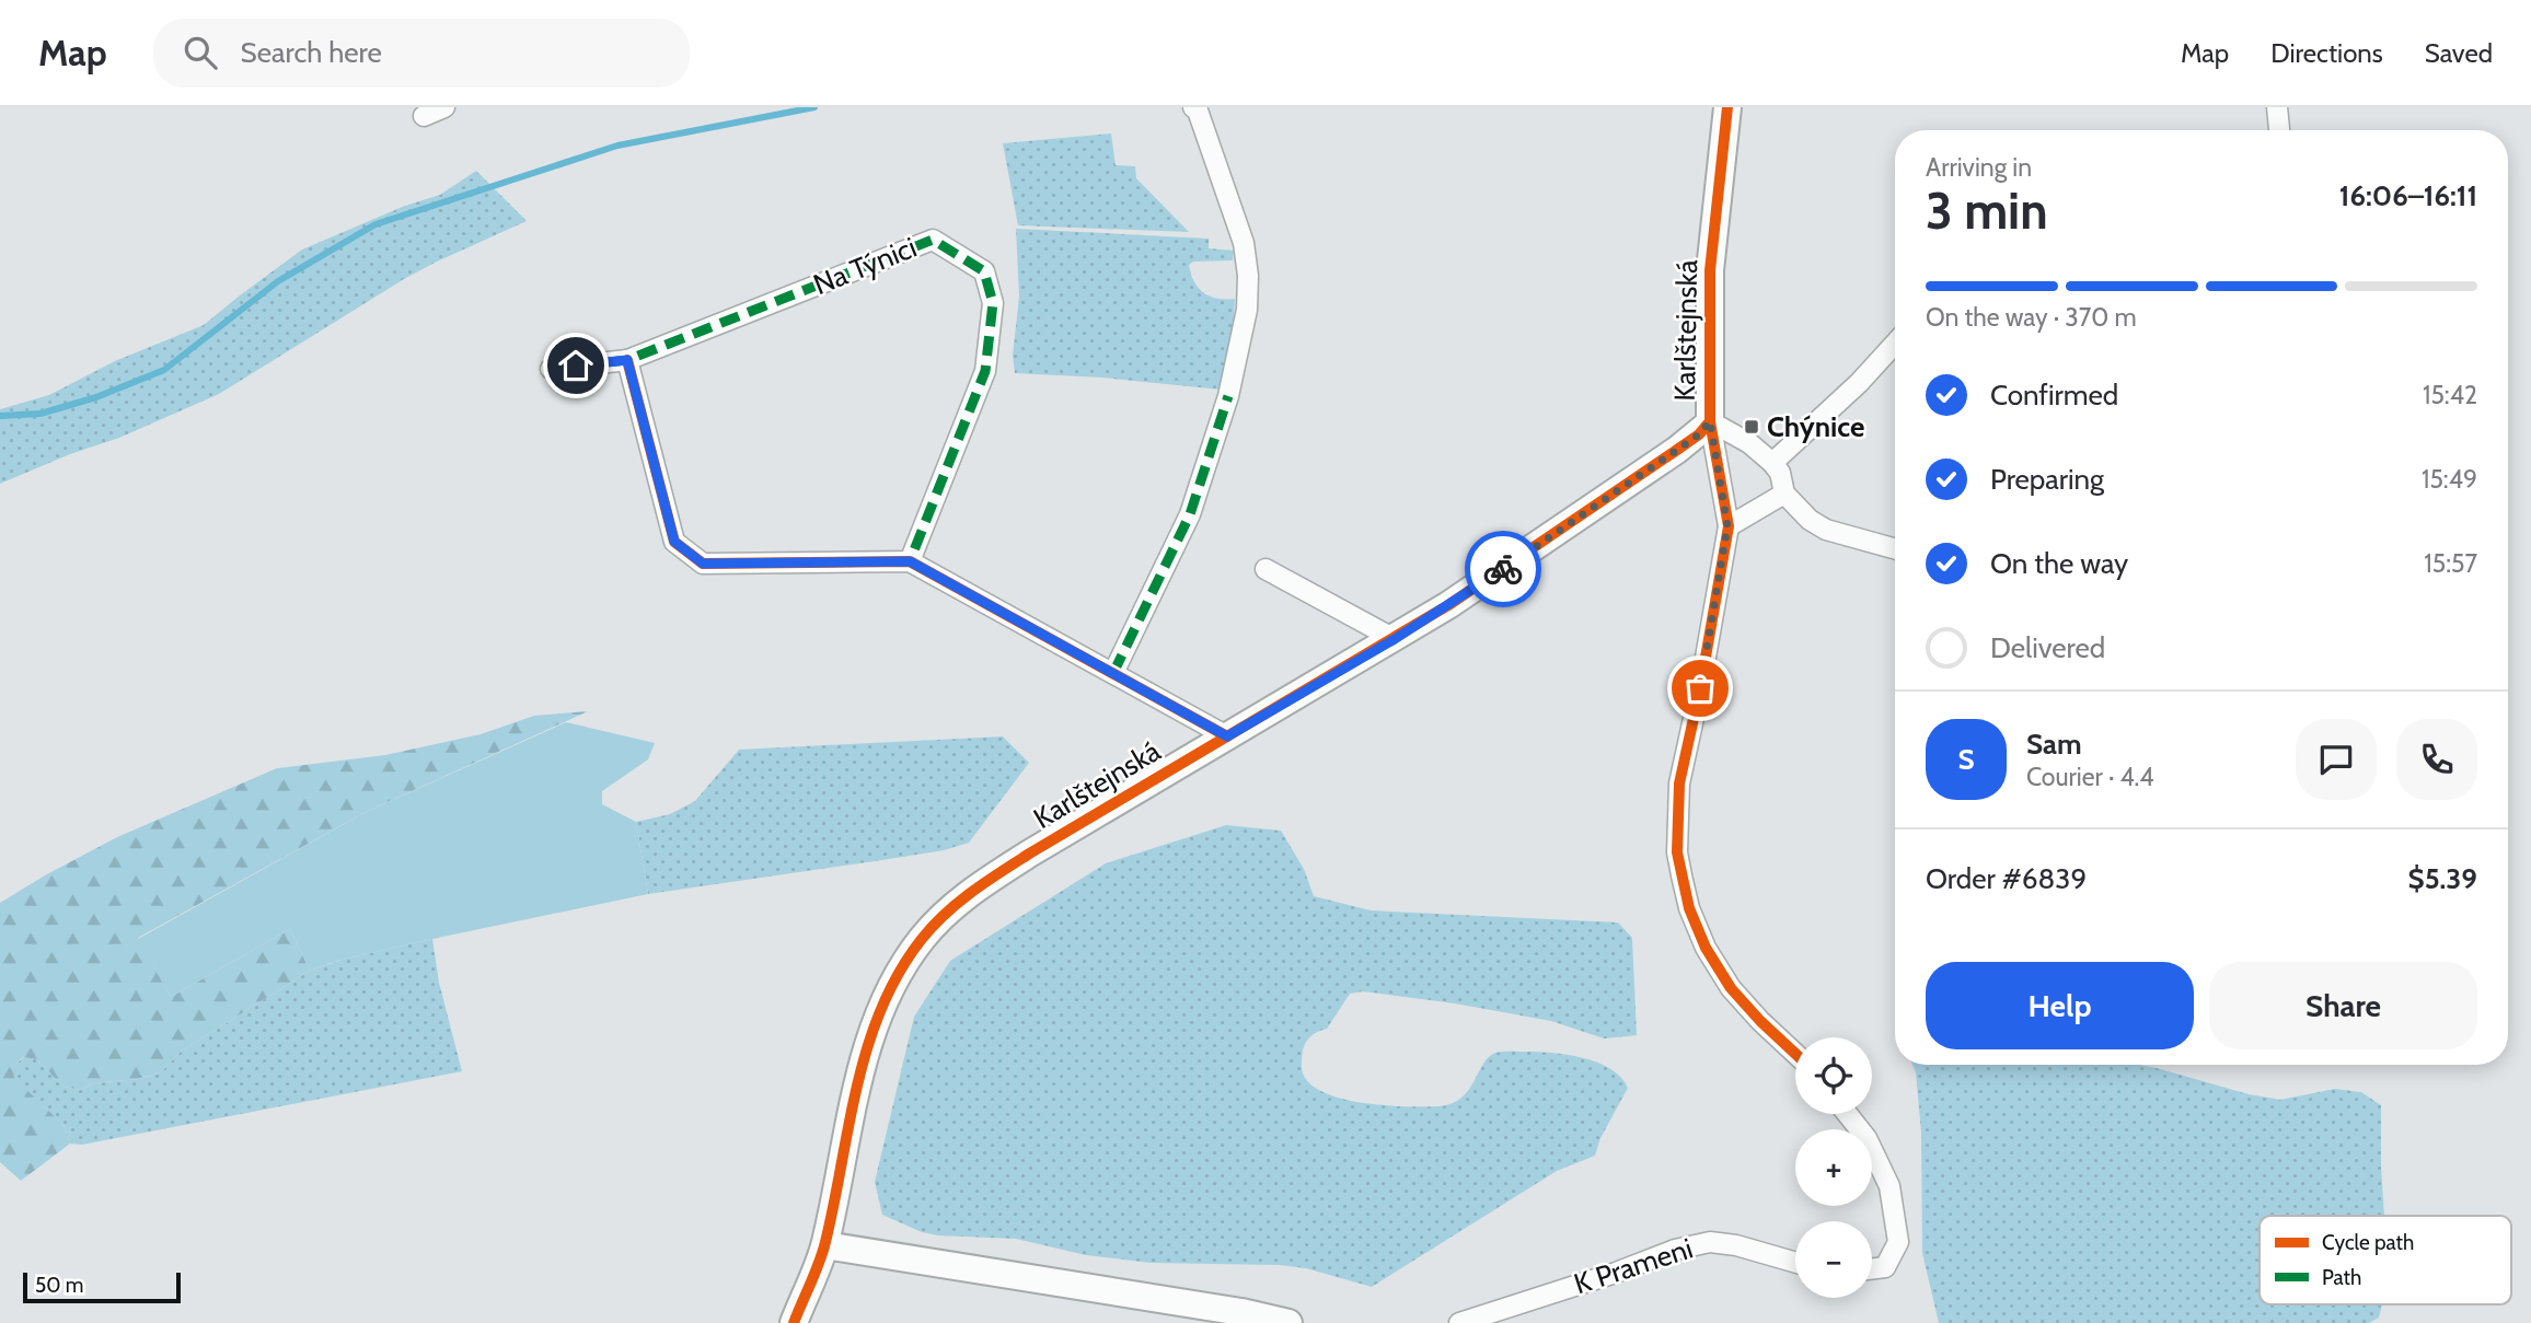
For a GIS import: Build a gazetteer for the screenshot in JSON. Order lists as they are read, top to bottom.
{
  "streets": {
    "main road": ["Karlštejnská"],
    "street": ["Na Týnici", "K Prameni"]
  },
  "places": {
    "transit": ["Chýnice"]
  },
  "legend": ["Cycle path", "Path"],
  "scale_bar": "50 m",
  "page": {
    "header": "Map",
    "search": "Search here",
    "nav": ["Map", "Directions", "Saved"],
    "heading": ["3 min", "Arriving in", "16:06–16:11"],
    "panel": [
      "Sam",
      "Courier · 4.4",
      "Order #6839",
      "$5.39"
    ],
    "bar": "On the way · 370 m",
    "list": [
      ["Confirmed", "15:42"],
      ["Preparing", "15:49"],
      ["On the way", "15:57"],
      "Delivered"
    ],
    "round": "S",
    "buttons": ["Help", "Share"],
    "map_buttons": ["+", "−"],
    "scale": "50 m"
  }
}
